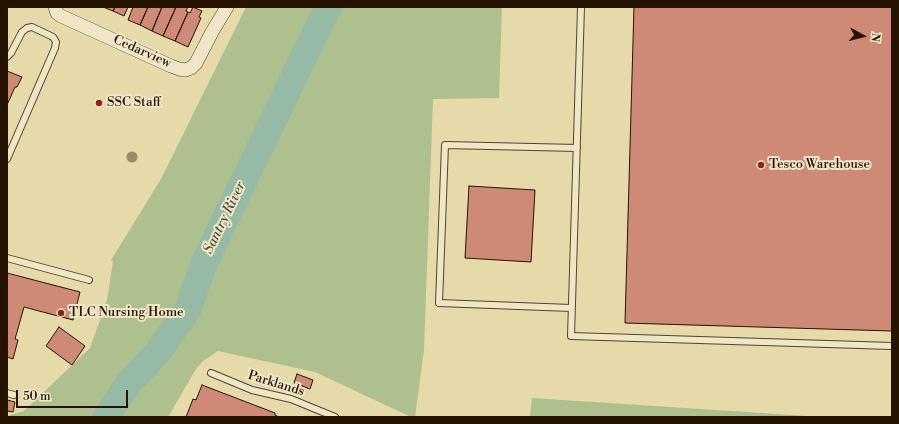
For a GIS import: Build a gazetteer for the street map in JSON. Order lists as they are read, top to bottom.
{
  "streets": {
    "street": ["Cedarview"],
    "lane": ["Parklands"]
  },
  "water": ["Santry River"],
  "places": ["SSC Staff", "Tesco Warehouse", "TLC Nursing Home"],
  "scale_bar": "50 m",
  "north": "right"
}
